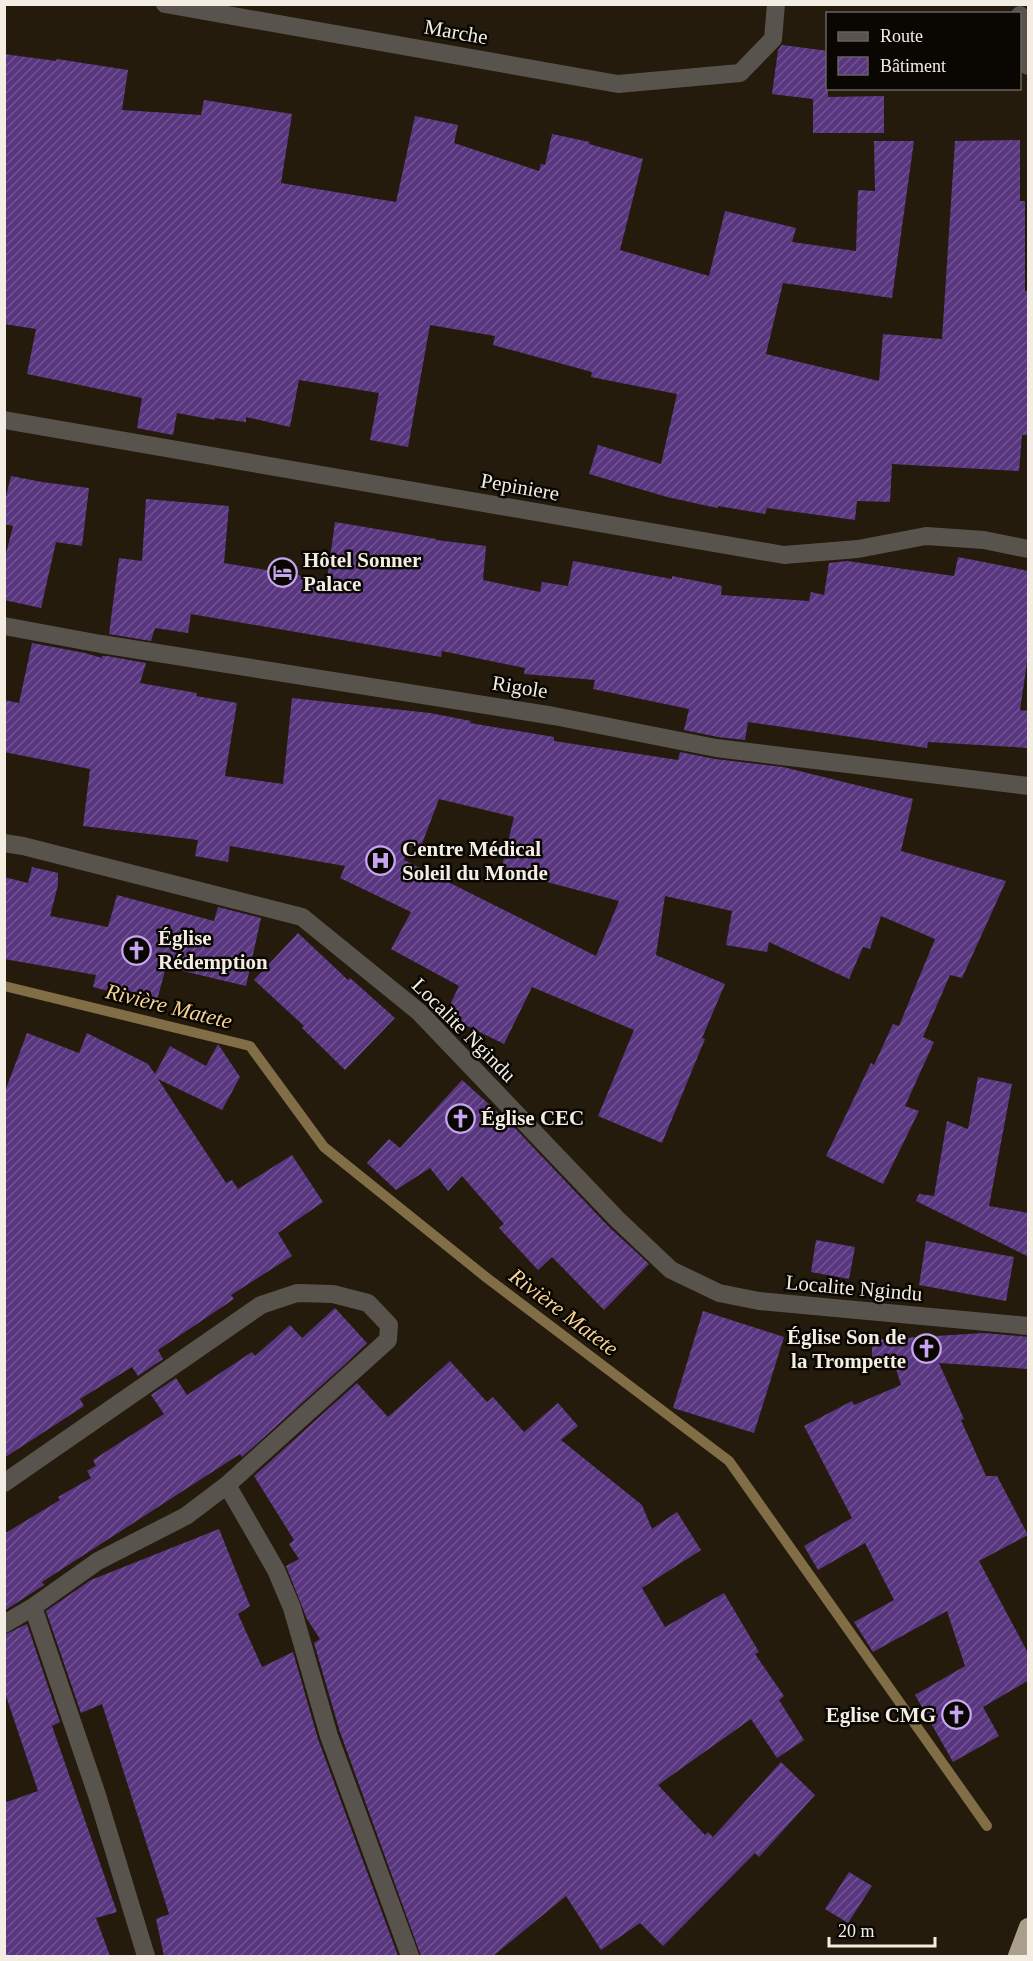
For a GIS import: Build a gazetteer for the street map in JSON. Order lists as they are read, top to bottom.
{
  "streets": {
    "street": [
      "Marche",
      "Pepiniere",
      "Rigole",
      "Localite Ngindu"
    ]
  },
  "water": ["Rivière Matete"],
  "places": {
    "hotel": ["Hôtel Sonner Palace"],
    "hospital": ["Centre Médical Soleil du Monde"],
    "church": [
      "Église Rédemption",
      "Église CEC",
      "Église Son de la Trompette",
      "Eglise CMG"
    ]
  },
  "legend": ["Route", "Bâtiment"],
  "scale_bar": "20 m"
}
